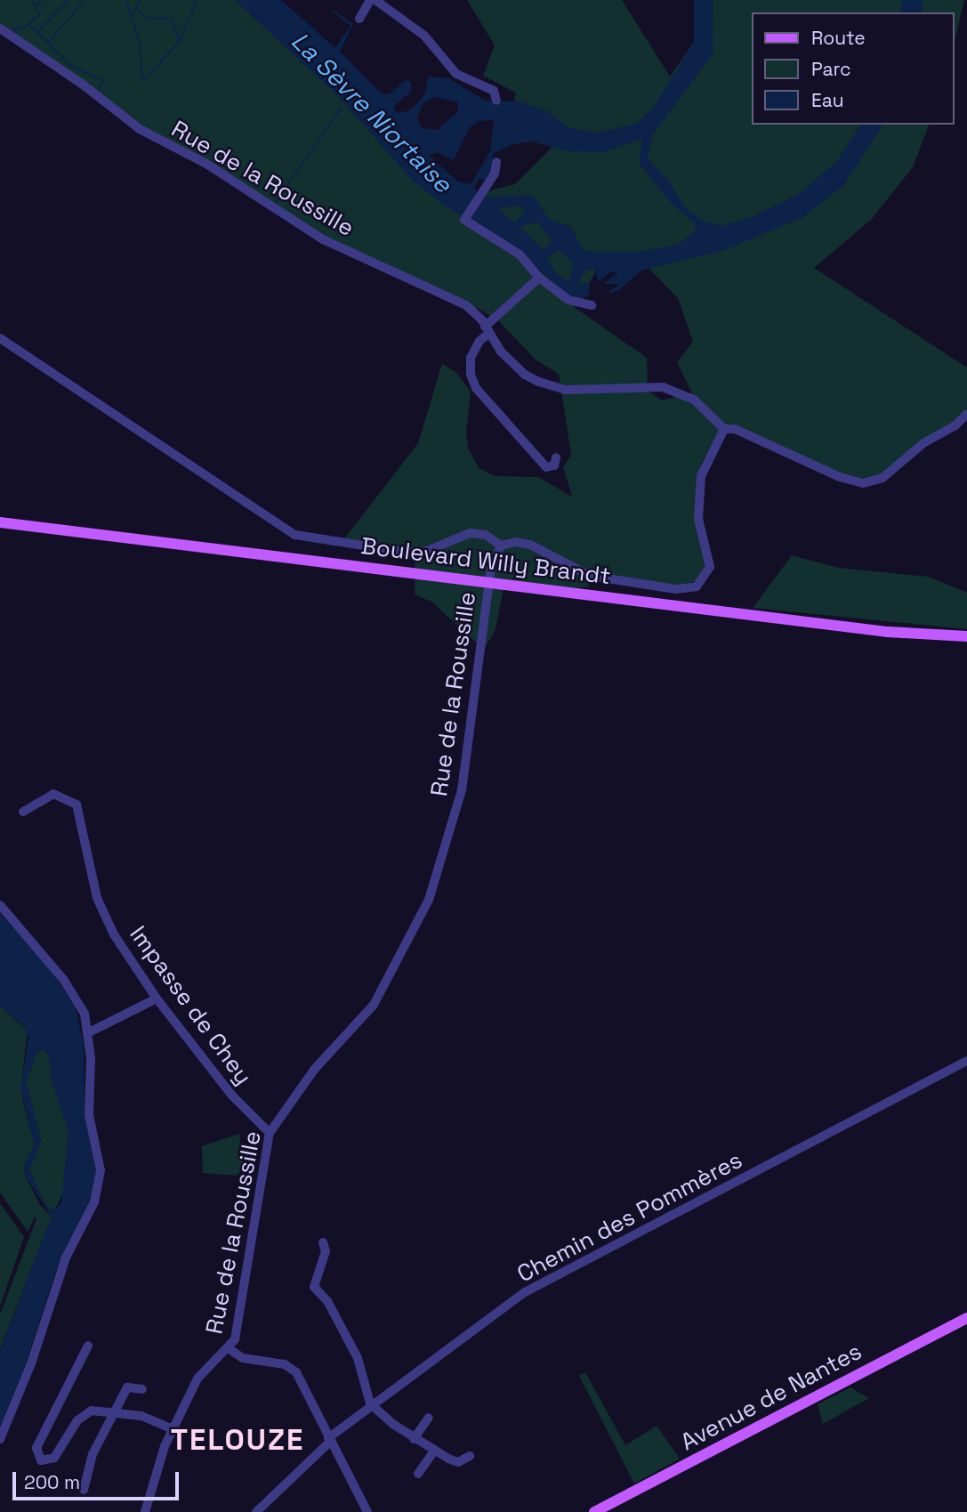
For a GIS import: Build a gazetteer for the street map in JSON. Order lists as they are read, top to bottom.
{
  "streets": {
    "main road": ["Boulevard Willy Brandt", "Avenue de Nantes"],
    "street": ["Rue de la Roussille", "Impasse de Chey", "Chemin des Pommères"]
  },
  "crossings": [
    ["Rue de la Roussille", "Impasse de Chey"]
  ],
  "districts": ["TELOUZE"],
  "water": ["La Sèvre Niortaise"],
  "legend": ["Route", "Parc", "Eau"],
  "scale_bar": "200 m"
}
